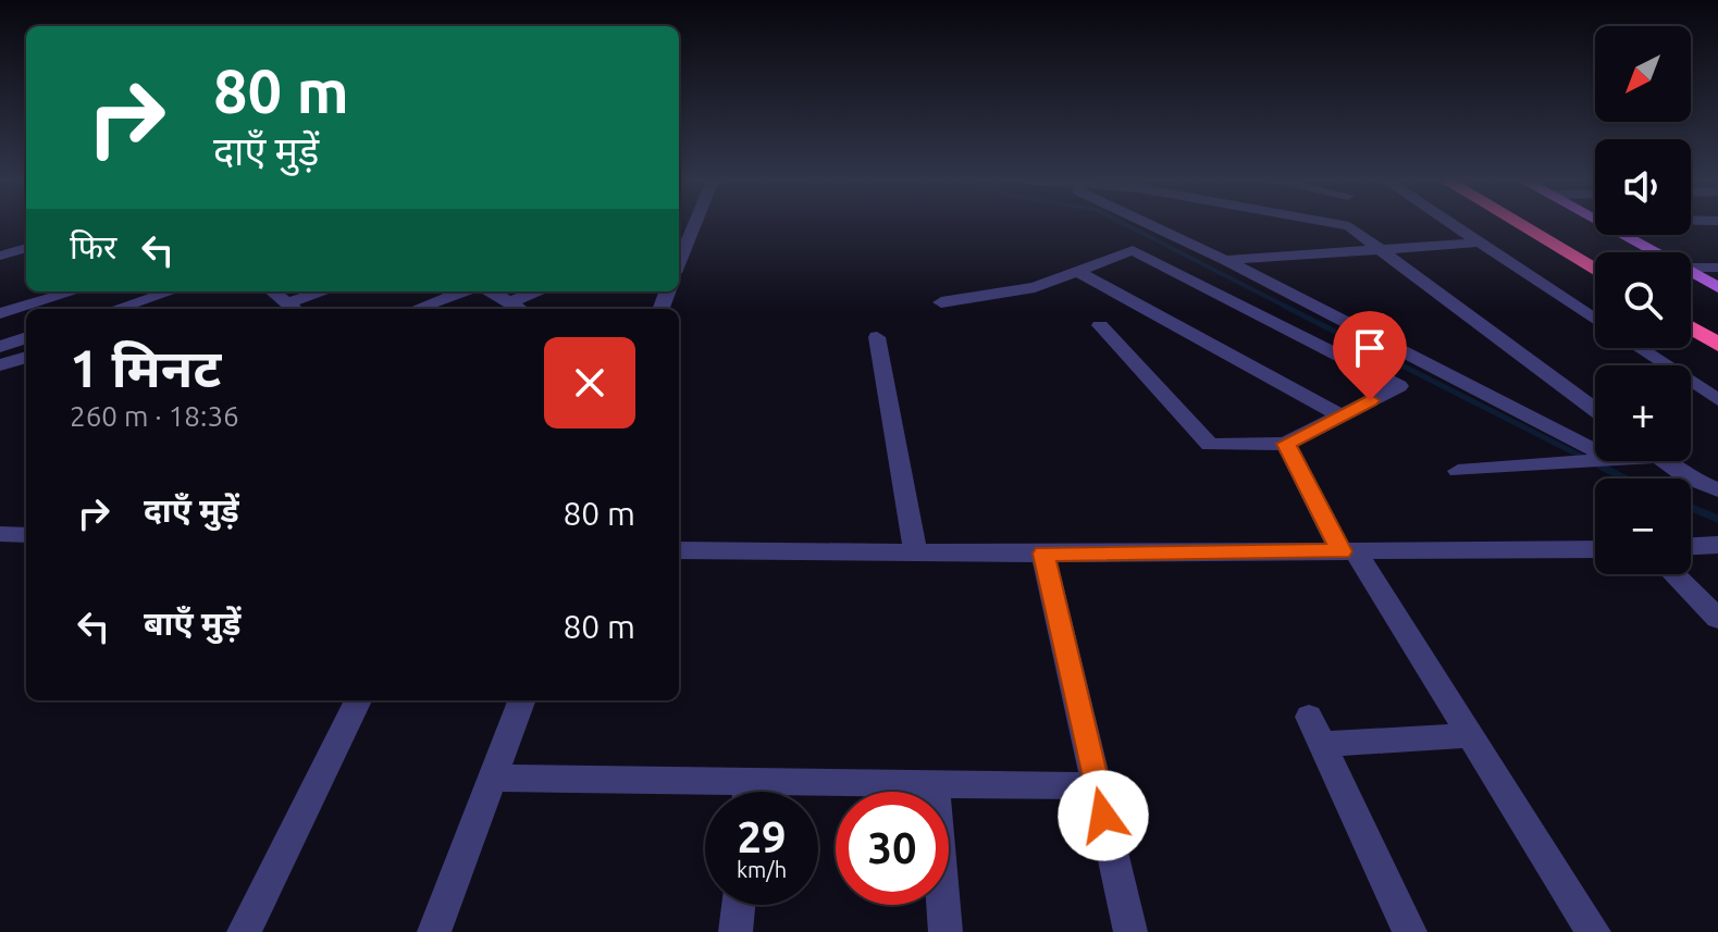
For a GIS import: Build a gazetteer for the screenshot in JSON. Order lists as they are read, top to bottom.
{
  "north": "bottom left",
  "page": {
    "map_buttons": ["+", "−"],
    "turn": ["80 m", "दाएँ मुड़ें"],
    "then": "फिर",
    "heading": ["1 मिनट", "260 m · 18:36"],
    "list": [
      {
        "name": "दाएँ मुड़ें",
        "value": "80 m"
      },
      {
        "name": "बाएँ मुड़ें",
        "value": "80 m"
      }
    ],
    "speed": "29 km/h",
    "limit": "30"
  }
}
